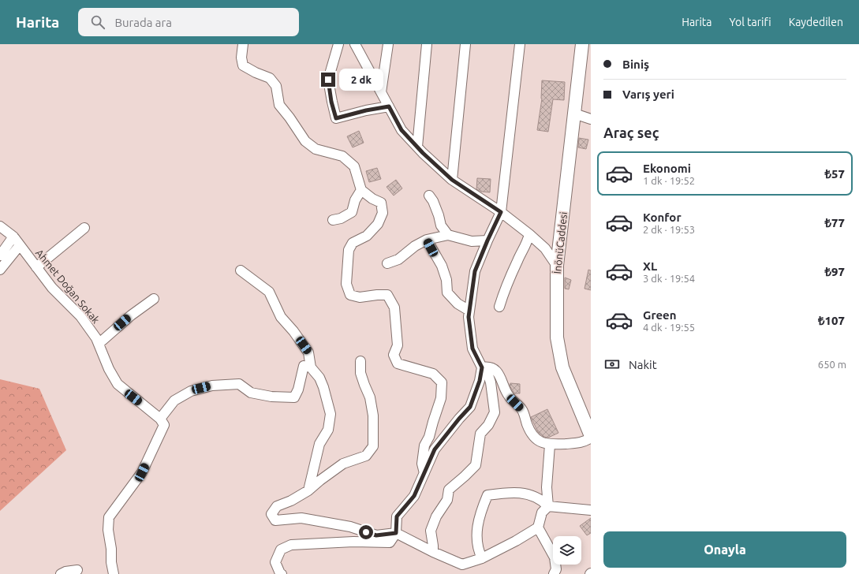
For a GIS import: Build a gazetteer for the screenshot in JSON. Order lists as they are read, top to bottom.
{
  "streets": {
    "main road": ["İnönüCaddesi"],
    "street": ["Ahmet Doğan Sokak"]
  },
  "page": {
    "header": "Harita",
    "search": "Burada ara",
    "nav": ["Harita", "Yol tarifi", "Kaydedilen"],
    "banner": ["Biniş", "Varış yeri"],
    "bubble": "2 dk",
    "heading": "Araç seç",
    "list": [
      {
        "name": "Ekonomi",
        "note": "1 dk · 19:52",
        "value": "₺57"
      },
      {
        "name": "Konfor",
        "note": "2 dk · 19:53",
        "value": "₺77"
      },
      {
        "name": "XL",
        "note": "3 dk · 19:54",
        "value": "₺97"
      },
      {
        "name": "Green",
        "note": "4 dk · 19:55",
        "value": "₺107"
      }
    ],
    "pay": ["Nakit", "650 m"],
    "buttons": "Onayla"
  }
}
